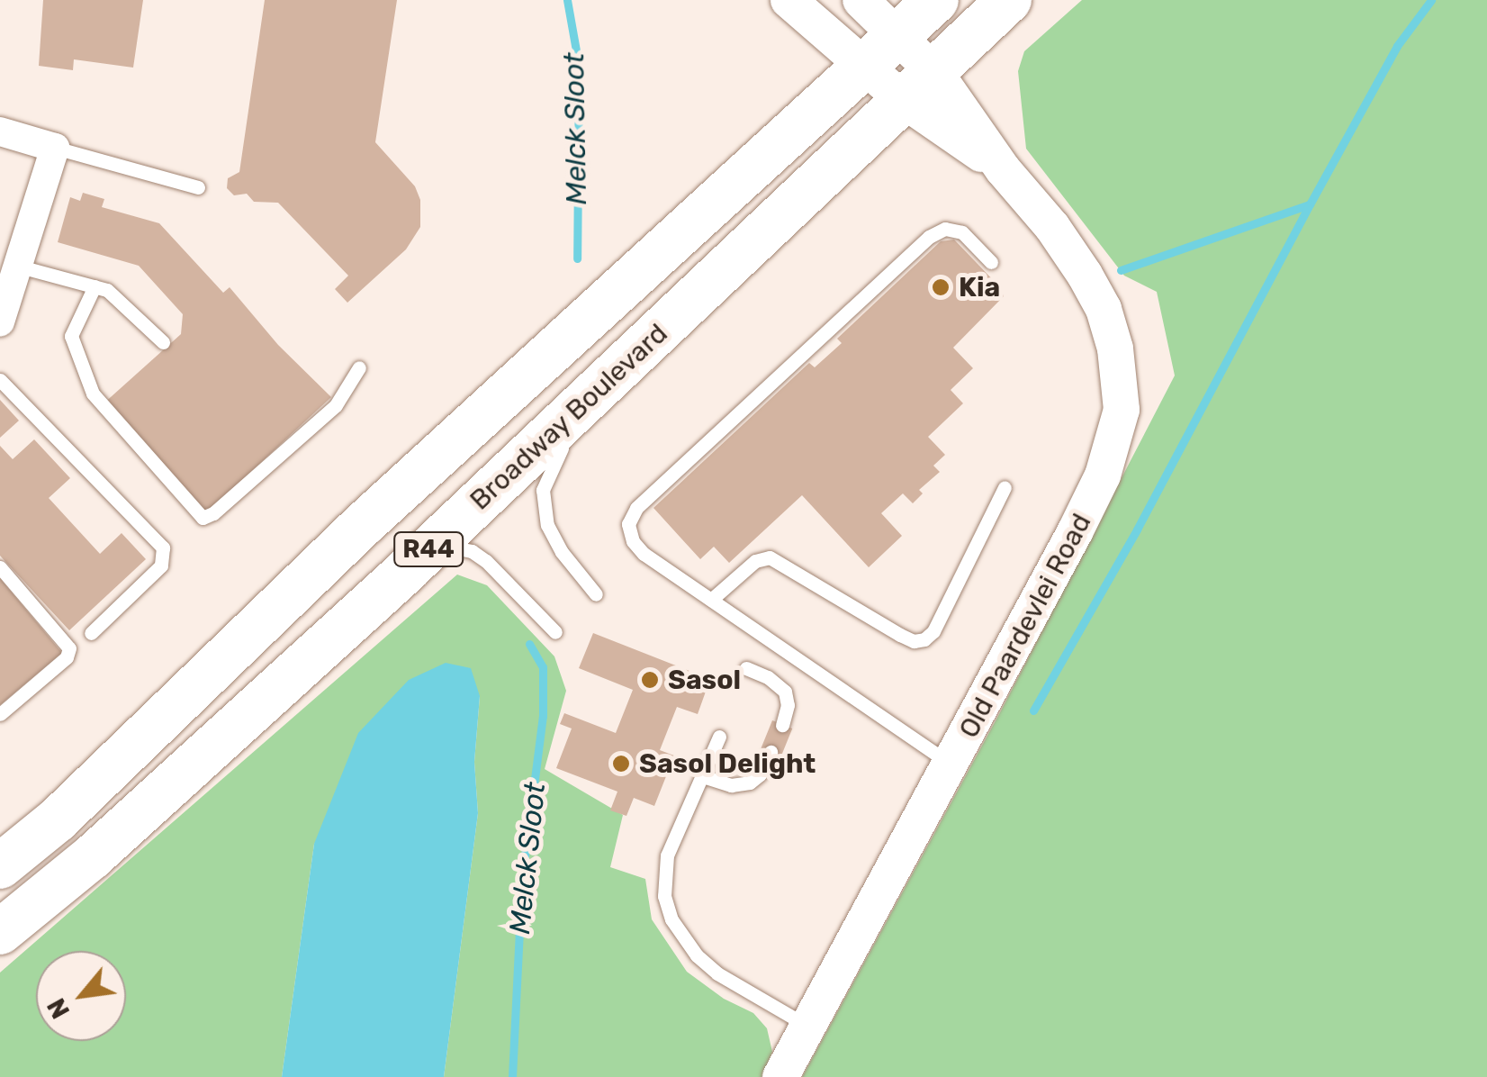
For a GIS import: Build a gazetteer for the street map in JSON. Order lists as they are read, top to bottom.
{
  "streets": {
    "main road": ["Broadway Boulevard", "R44"],
    "street": ["Old Paardevlei Road"]
  },
  "crossings": [
    ["Broadway Boulevard", "Old Paardevlei Road"],
    ["R44", "Old Paardevlei Road"]
  ],
  "water": ["Melck Sloot"],
  "places": ["Kia", "Sasol", "Sasol Delight"],
  "north": "bottom left"
}
